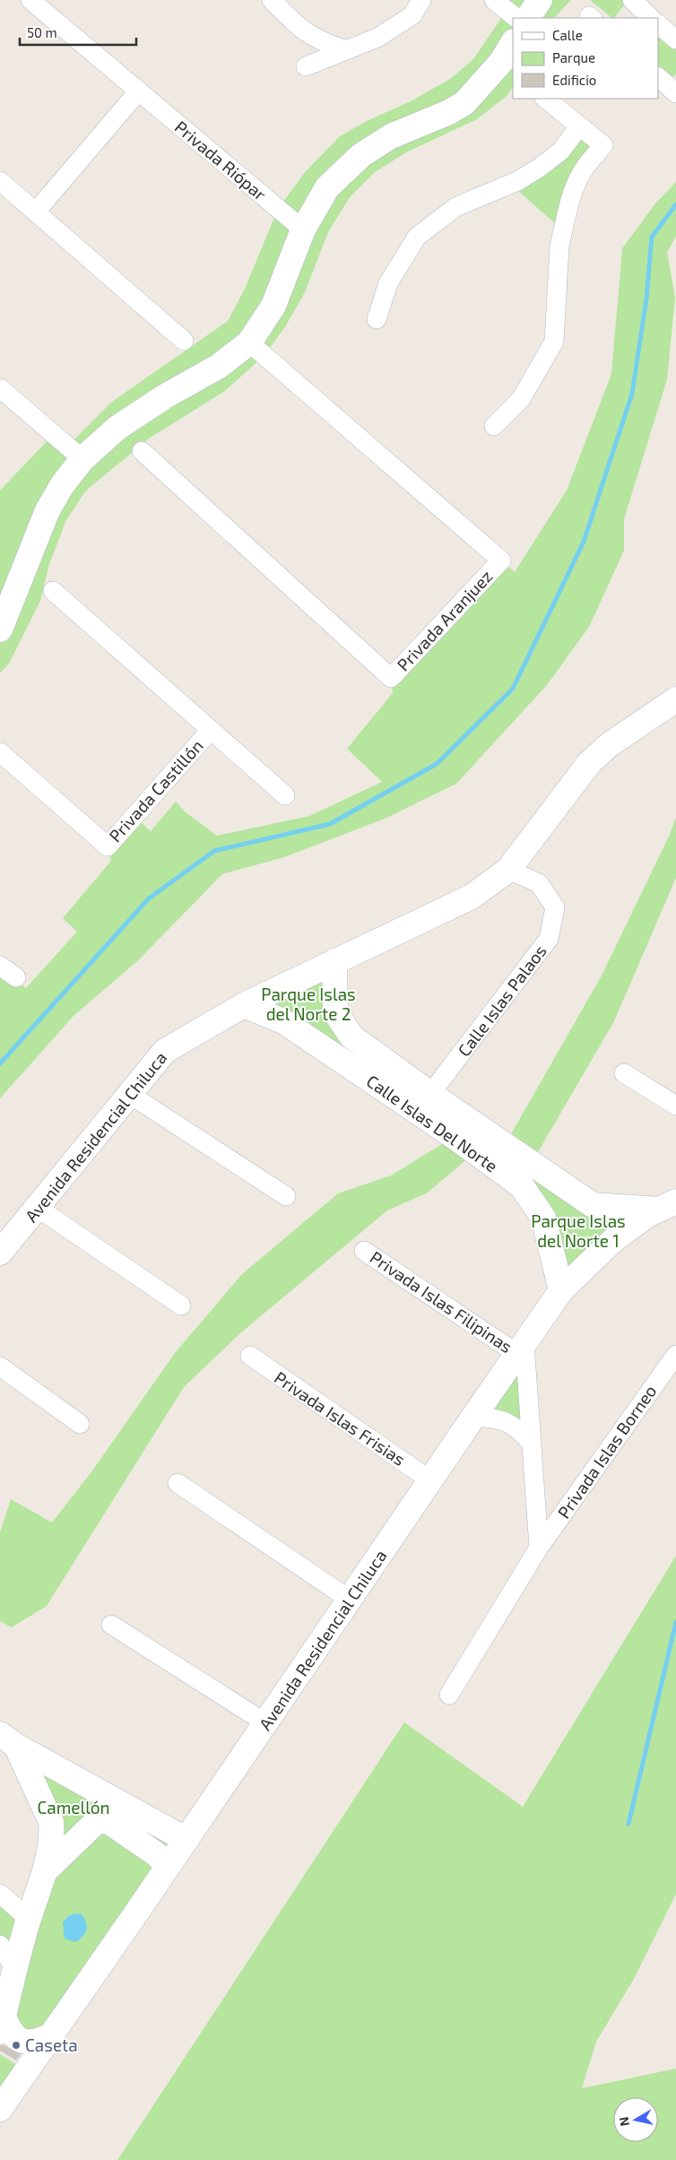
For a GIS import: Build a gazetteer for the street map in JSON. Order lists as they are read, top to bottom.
{
  "streets": {
    "street": [
      "Privada Riópar",
      "Privada Aranjuez",
      "Privada Castillón",
      "Calle Islas Palaos",
      "Calle Islas Del Norte",
      "Avenida Residencial Chiluca",
      "Privada Islas Filipinas",
      "Privada Islas Frisias",
      "Privada Islas Borneo"
    ]
  },
  "crossings": [
    ["Calle Islas Palaos", "Calle Islas Del Norte"],
    ["Calle Islas Palaos", "Avenida Residencial Chiluca"],
    ["Calle Islas Del Norte", "Avenida Residencial Chiluca"],
    ["Avenida Residencial Chiluca", "Privada Islas Filipinas"],
    ["Avenida Residencial Chiluca", "Privada Islas Frisias"],
    ["Avenida Residencial Chiluca", "Privada Islas Borneo"],
    ["Privada Islas Filipinas", "Privada Islas Borneo"]
  ],
  "parks": ["Parque Islas del Norte 2", "Parque Islas del Norte 1", "Camellón"],
  "places": ["Caseta"],
  "legend": ["Calle", "Parque", "Edificio"],
  "scale_bar": "50 m",
  "north": "left"
}
